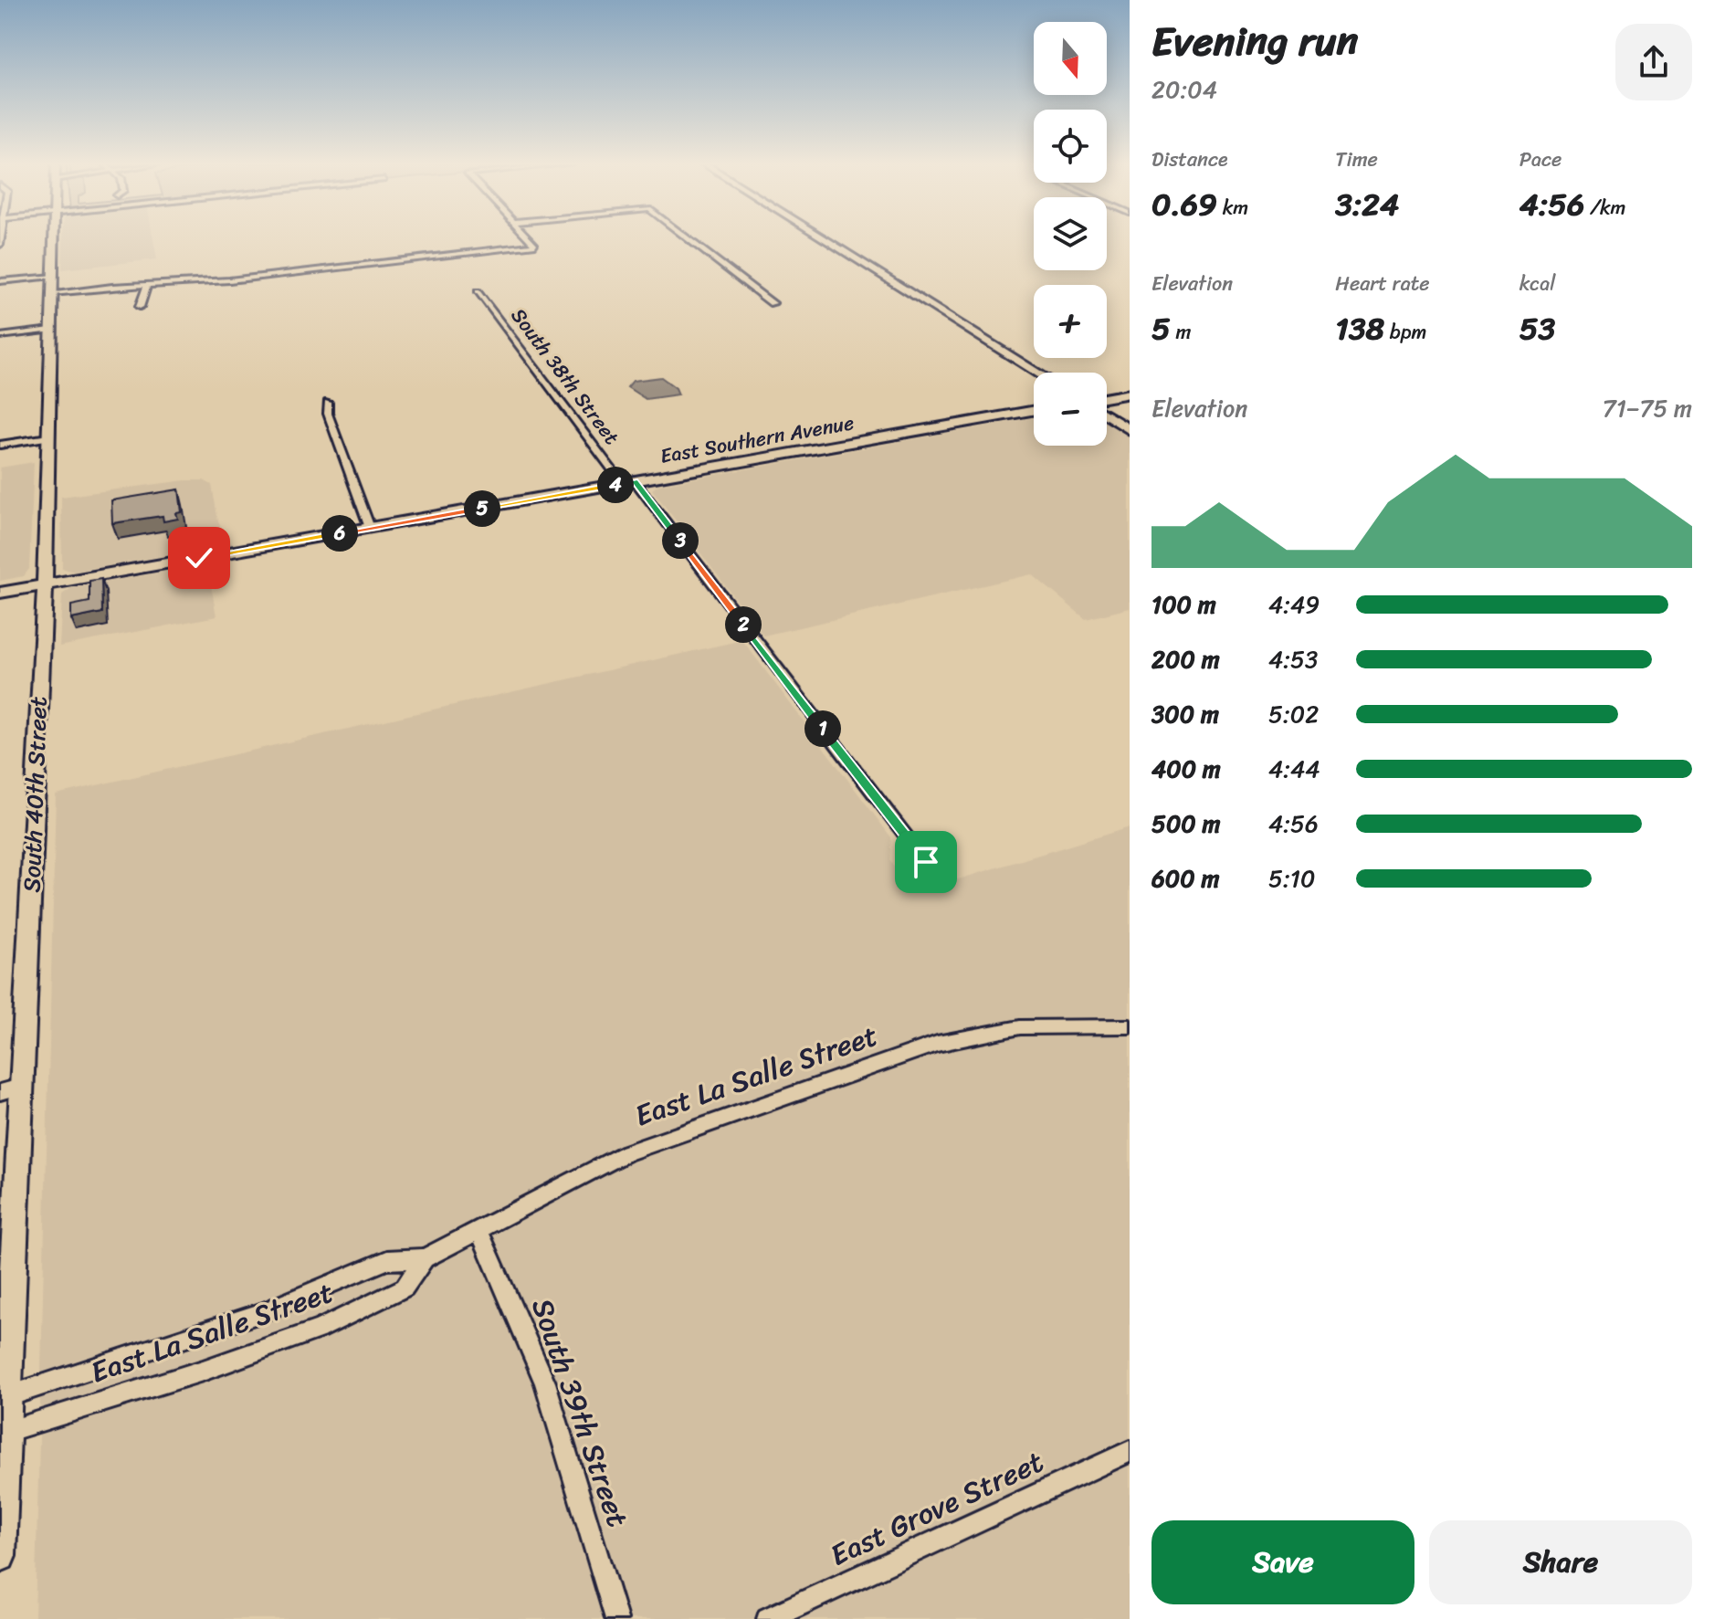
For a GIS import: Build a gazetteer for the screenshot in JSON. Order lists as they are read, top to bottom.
{
  "streets": {
    "main road": ["East Southern Avenue", "South 40th Street"],
    "street": [
      "South 38th Street",
      "East La Salle Street",
      "South 39th Street",
      "East Grove Street"
    ]
  },
  "crossings": [
    ["South 38th Street", "East Southern Avenue"],
    ["East Southern Avenue", "South 40th Street"],
    ["South 40th Street", "East La Salle Street"],
    ["East La Salle Street", "South 39th Street"]
  ],
  "north": "bottom",
  "page": {
    "heading": ["Evening run", "20:04"],
    "map_buttons": ["+", "−"],
    "stats": [
      ["Distance", "0.69 km"],
      ["Time", "3:24"],
      ["Pace", "4:56 /km"],
      ["Elevation", "5 m"],
      ["Heart rate", "138 bpm"],
      ["kcal", "53"]
    ],
    "chart": ["Elevation", "71–75 m"],
    "pins": [
      "4",
      "5",
      "6",
      "3",
      "2",
      "1"
    ],
    "list": [
      {
        "name": "100 m",
        "note": "4:49"
      },
      {
        "name": "200 m",
        "note": "4:53"
      },
      {
        "name": "300 m",
        "note": "5:02"
      },
      {
        "name": "400 m",
        "note": "4:44"
      },
      {
        "name": "500 m",
        "note": "4:56"
      },
      {
        "name": "600 m",
        "note": "5:10"
      }
    ],
    "buttons": ["Save", "Share"]
  }
}
